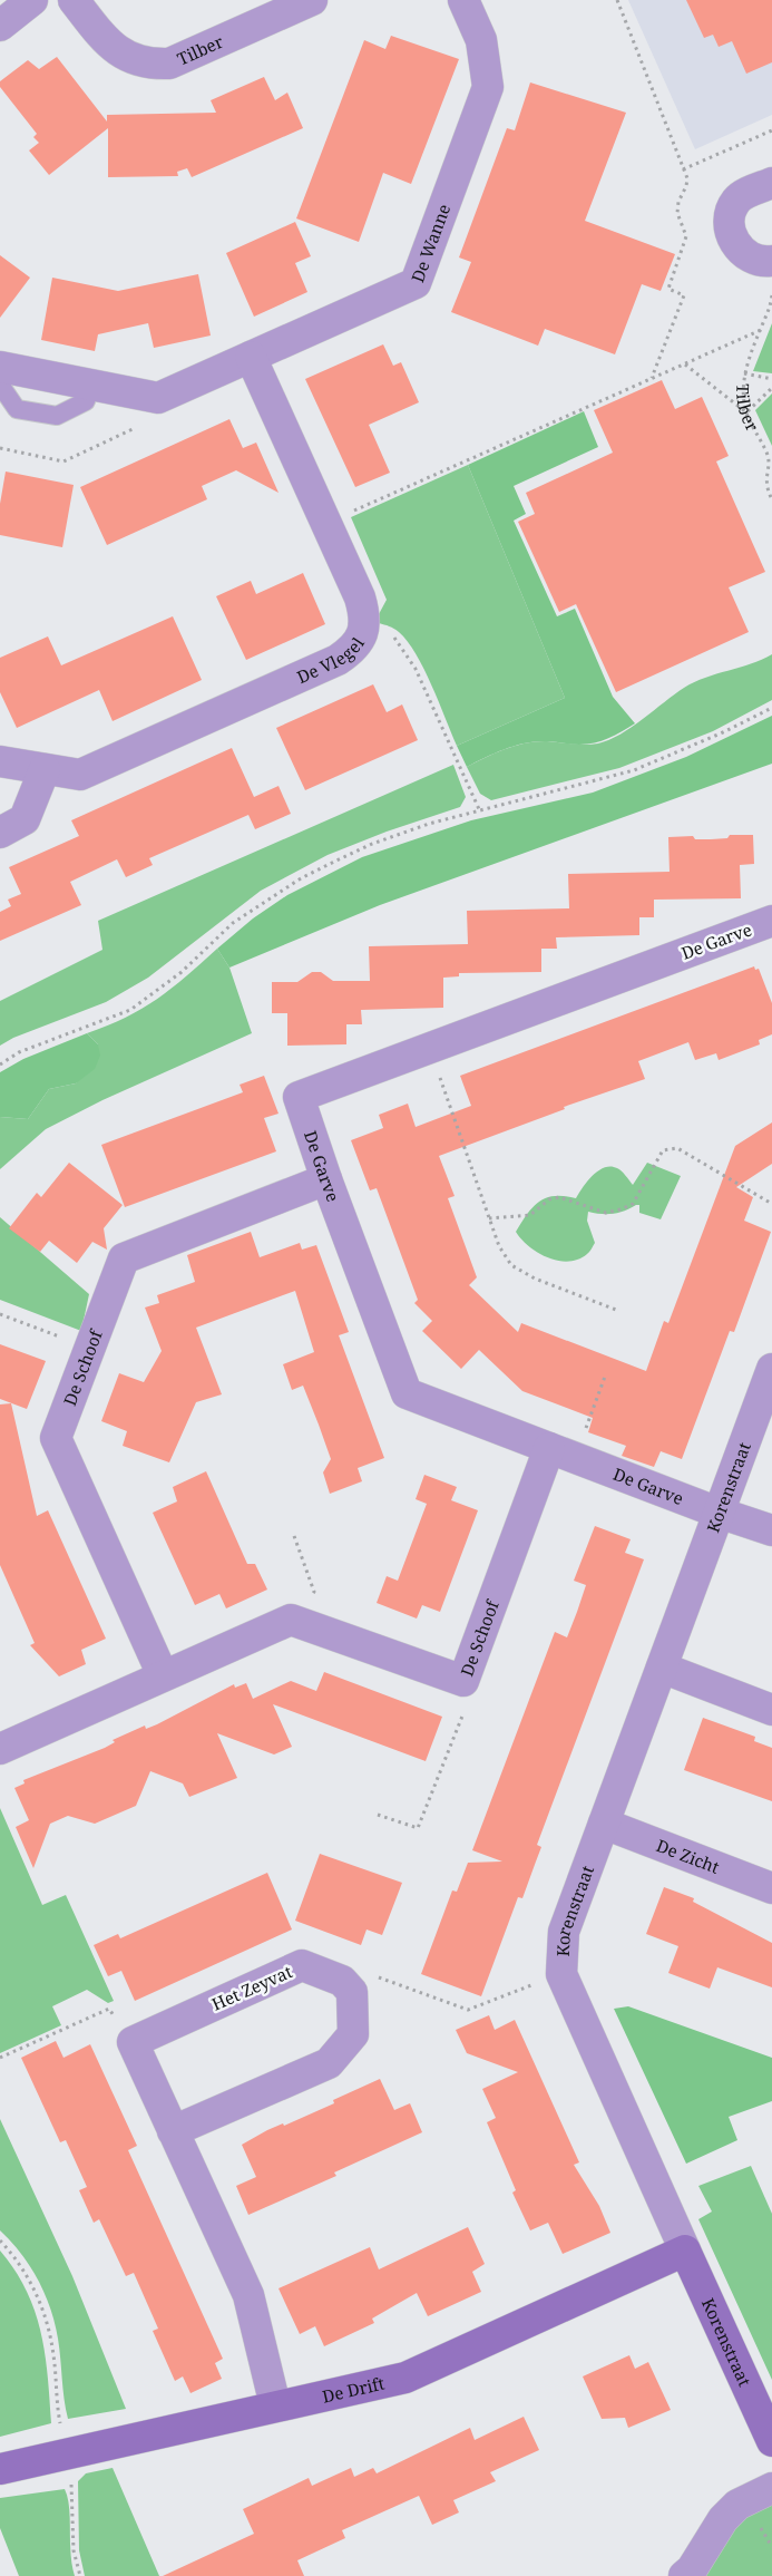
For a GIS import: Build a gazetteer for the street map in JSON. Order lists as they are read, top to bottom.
{
  "streets": {
    "street": [
      "Tilber",
      "De Wanne",
      "De Vlegel",
      "De Garve",
      "De Schoof",
      "Korenstraat",
      "De Zicht",
      "Het Zeyvat",
      "De Drift"
    ]
  },
  "crossings": [
    ["De Wanne", "De Vlegel"],
    ["De Garve", "De Schoof"],
    ["De Garve", "Korenstraat"],
    ["Korenstraat", "De Zicht"],
    ["Korenstraat", "De Drift"]
  ]
}
